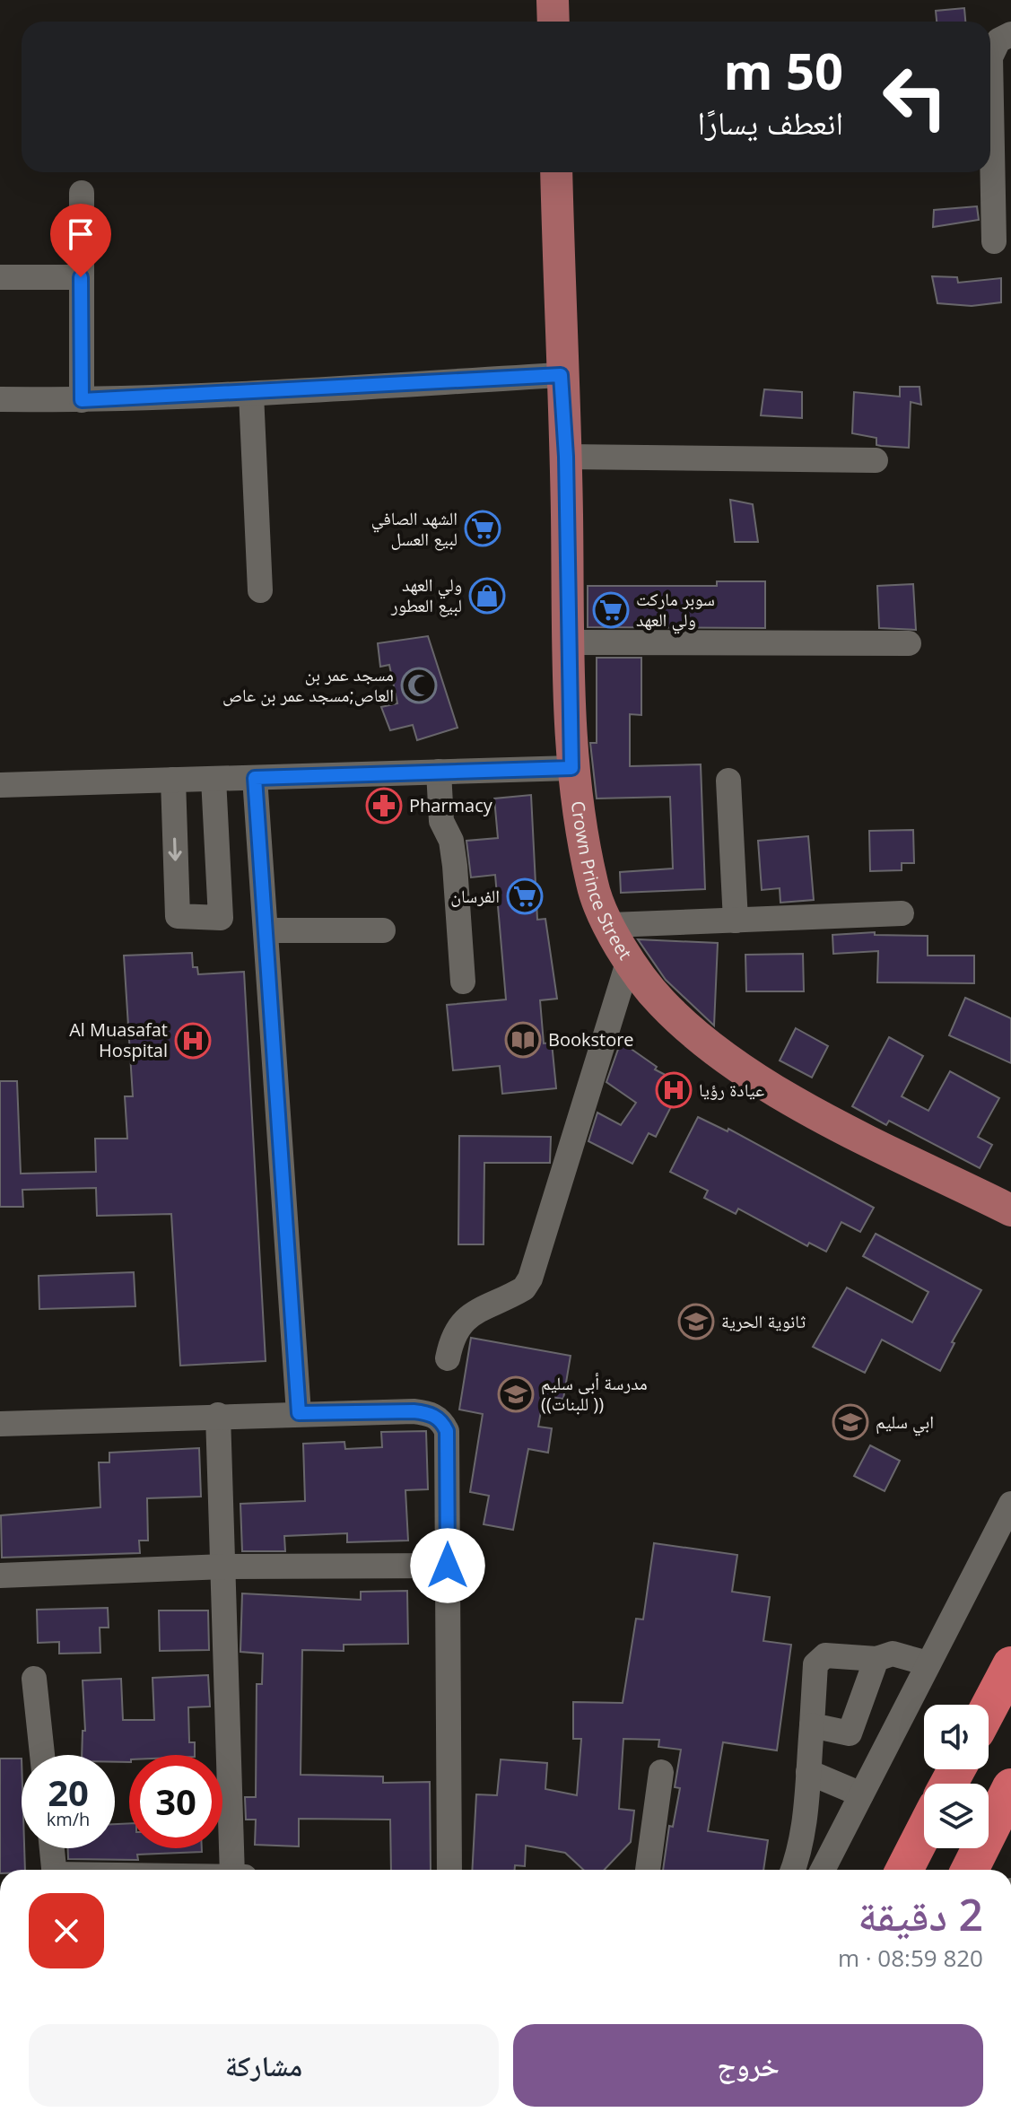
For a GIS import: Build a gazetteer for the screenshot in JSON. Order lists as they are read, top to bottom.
{
  "streets": {
    "main road": ["Crown Prince Street"]
  },
  "places": {
    "supermarket": ["الشهد الصافي لبيع العسل", "سوبر ماركت ولي العهد", "الفرسان"],
    "shop": ["ولي العهد لبيع العطور"],
    "mosque": ["مسجد عمر بن العاص;مسجد عمر بن عاص"],
    "pharmacy": ["Pharmacy"],
    "library": ["Bookstore"],
    "hospital": ["Al Muasafat Hospital", "عيادة رؤيا"],
    "school or university": ["ثانوية الحرية", "مدرسة أبي سليم ((للبنات ))", "ابي سليم"]
  },
  "page": {
    "turn": ["50 m", "انعطف يسارًا"],
    "speed": "20 km/h",
    "limit": "30",
    "heading": ["2 دقيقة", "820 m · 08:59"],
    "buttons": ["خروج", "مشاركة"]
  }
}
